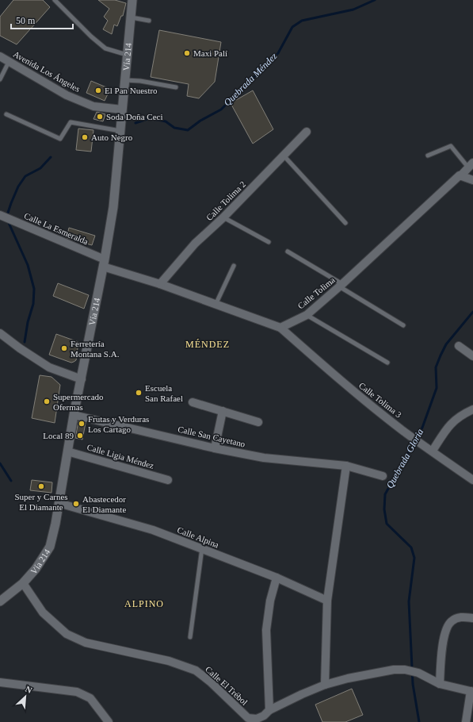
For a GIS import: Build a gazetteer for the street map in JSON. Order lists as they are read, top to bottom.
{
  "streets": {
    "main road": ["Vía 214"],
    "street": [
      "Avenida Los Ángeles",
      "Calle Tolima 2",
      "Calle La Esmeralda",
      "Calle Tolima",
      "Calle Tolima 3",
      "Calle San Cayetano",
      "Calle Ligia Méndez",
      "Calle Alpina",
      "Calle El Trébol"
    ]
  },
  "crossings": [
    ["Vía 214", "Avenida Los Ángeles"],
    ["Vía 214", "Calle La Esmeralda"],
    ["Vía 214", "Calle San Cayetano"],
    ["Vía 214", "Calle Ligia Méndez"],
    ["Vía 214", "Calle Alpina"],
    ["Vía 214", "Calle El Trébol"],
    ["Calle Tolima", "Calle Tolima 3"]
  ],
  "districts": ["MÉNDEZ", "ALPINO"],
  "water": ["Quebrada Méndez", "Quebrada Gloria"],
  "places": [
    "Maxi Palí",
    "El Pan Nuestro",
    "Soda Doña Ceci",
    "Auto Negro",
    "Ferretería Montana S.A.",
    "Escuela San Rafael",
    "Supermercado Ofermas",
    "Frutas y Verduras Los Cartago",
    "Local 89",
    "Super y Carnes El Diamante",
    "Abastecedor El Diamante"
  ],
  "scale_bar": "50 m",
  "north": "top right"
}
